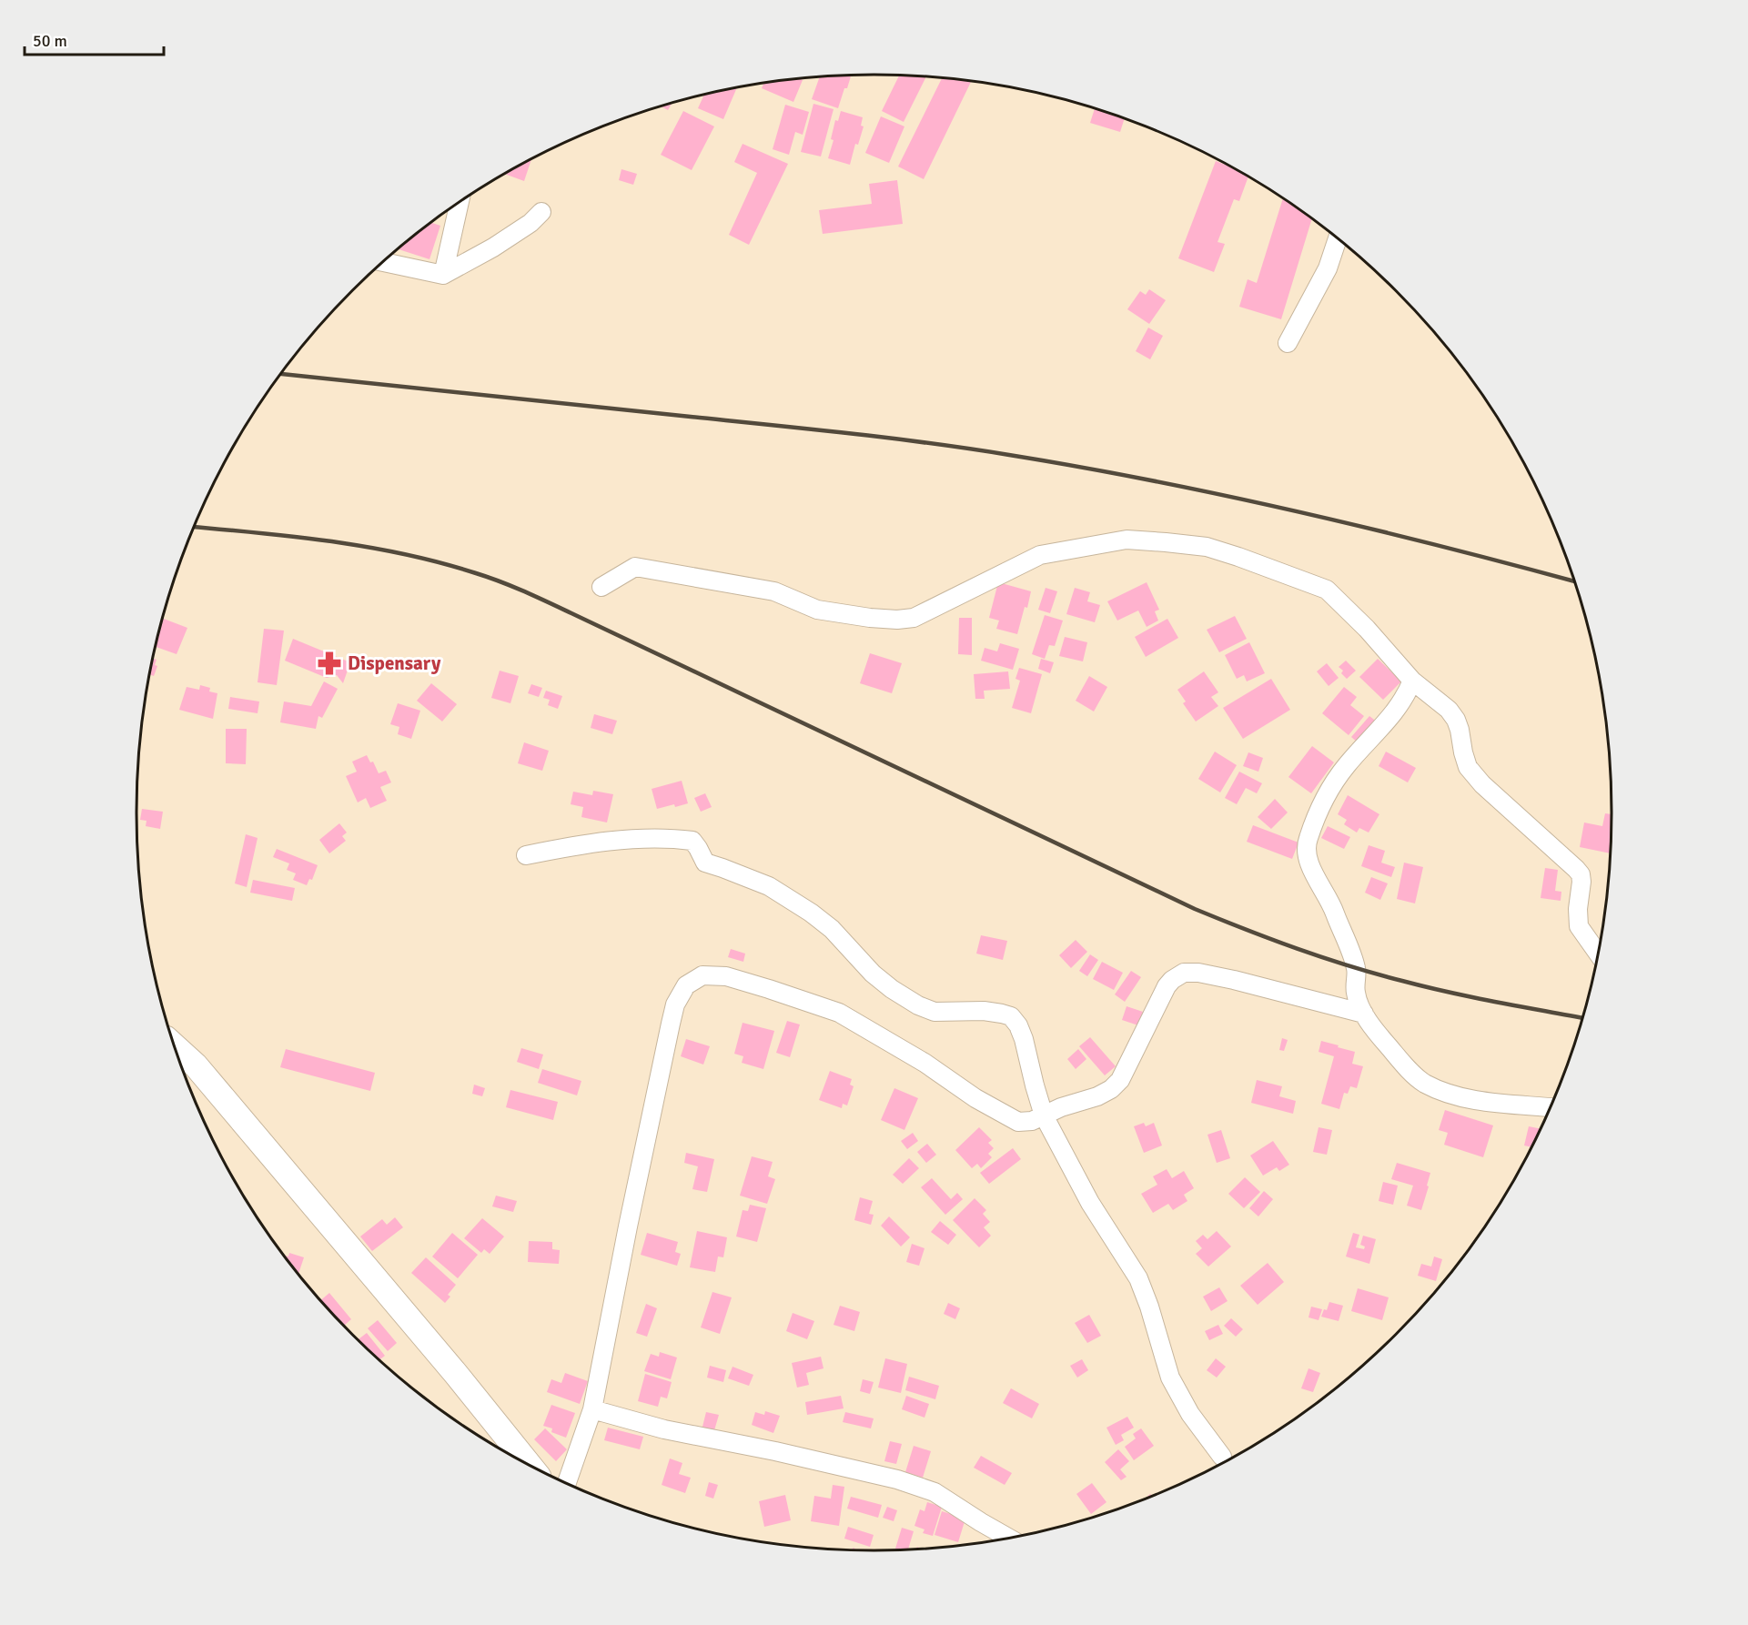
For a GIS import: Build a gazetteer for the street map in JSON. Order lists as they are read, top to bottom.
{
  "places": {
    "pharmacy": ["Dispensary"]
  },
  "scale_bar": "50 m"
}
